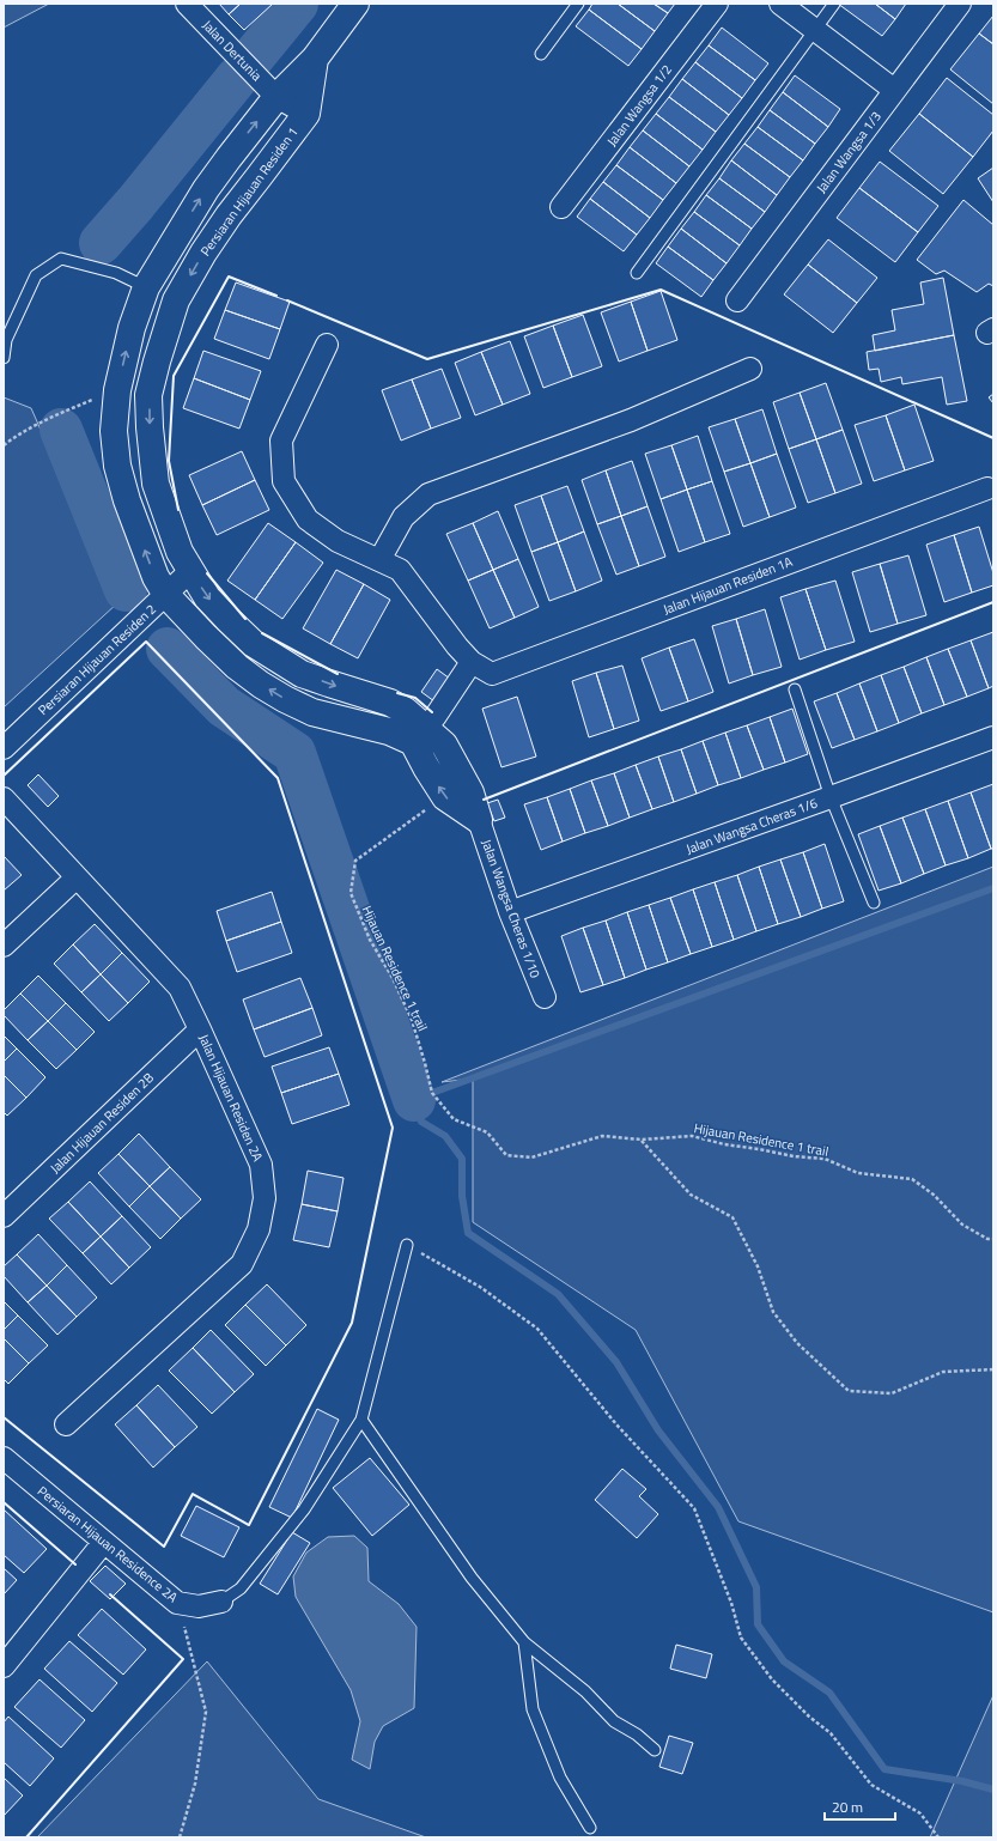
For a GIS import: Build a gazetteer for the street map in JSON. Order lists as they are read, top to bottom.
{
  "streets": {
    "street": [
      "Jalan Dertunia",
      "Jalan Wangsa 1/2",
      "Jalan Wangsa 1/3",
      "Persiaran Hijauan Residen 1",
      "Jalan Hijauan Residen 1A",
      "Persiaran Hijauan Residen 2",
      "Jalan Wangsa Cheras 1/6",
      "Jalan Wangsa Cheras 1/10",
      "Jalan Hijauan Residen 2A",
      "Jalan Hijauan Residen 2B",
      "Persiaran Hijauan Residence 2A"
    ],
    "path": ["Hijauan Residence 1 trail"]
  },
  "crossings": [
    ["Jalan Dertunia", "Persiaran Hijauan Residen 1"],
    ["Persiaran Hijauan Residen 1", "Persiaran Hijauan Residen 2"],
    ["Persiaran Hijauan Residen 1", "Jalan Wangsa Cheras 1/10"],
    ["Persiaran Hijauan Residen 1", "Hijauan Residence 1 trail"],
    ["Jalan Wangsa Cheras 1/6", "Jalan Wangsa Cheras 1/10"],
    ["Jalan Hijauan Residen 2A", "Jalan Hijauan Residen 2B"]
  ],
  "scale_bar": "20 m"
}
